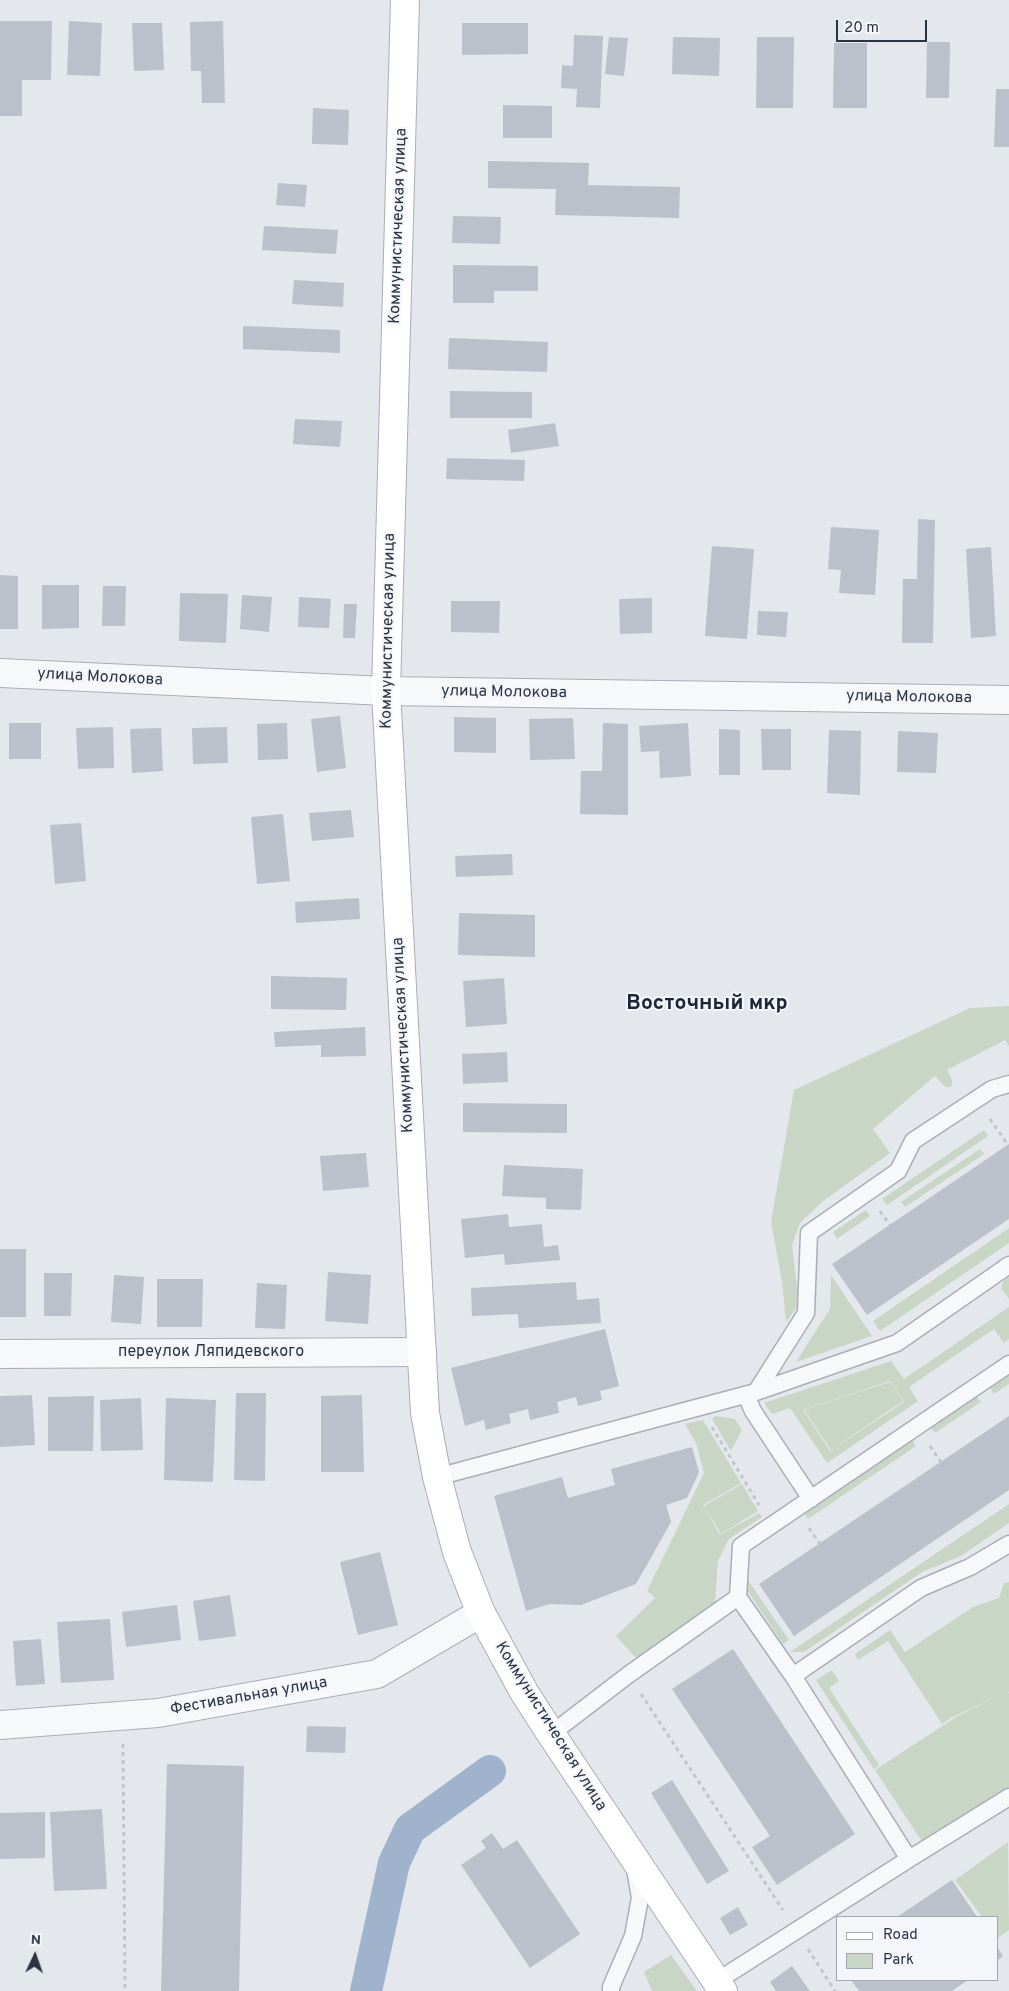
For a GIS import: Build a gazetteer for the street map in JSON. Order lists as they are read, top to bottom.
{
  "streets": {
    "street": [
      "Коммунистическая улица",
      "улица Молокова",
      "переулок Ляпидевского",
      "Фестивальная улица"
    ]
  },
  "crossings": [
    ["Коммунистическая улица", "улица Молокова"],
    ["Коммунистическая улица", "переулок Ляпидевского"],
    ["Коммунистическая улица", "Фестивальная улица"]
  ],
  "districts": ["Восточный мкр"],
  "legend": ["Road", "Park"],
  "scale_bar": "20 m",
  "north": "top"
}
